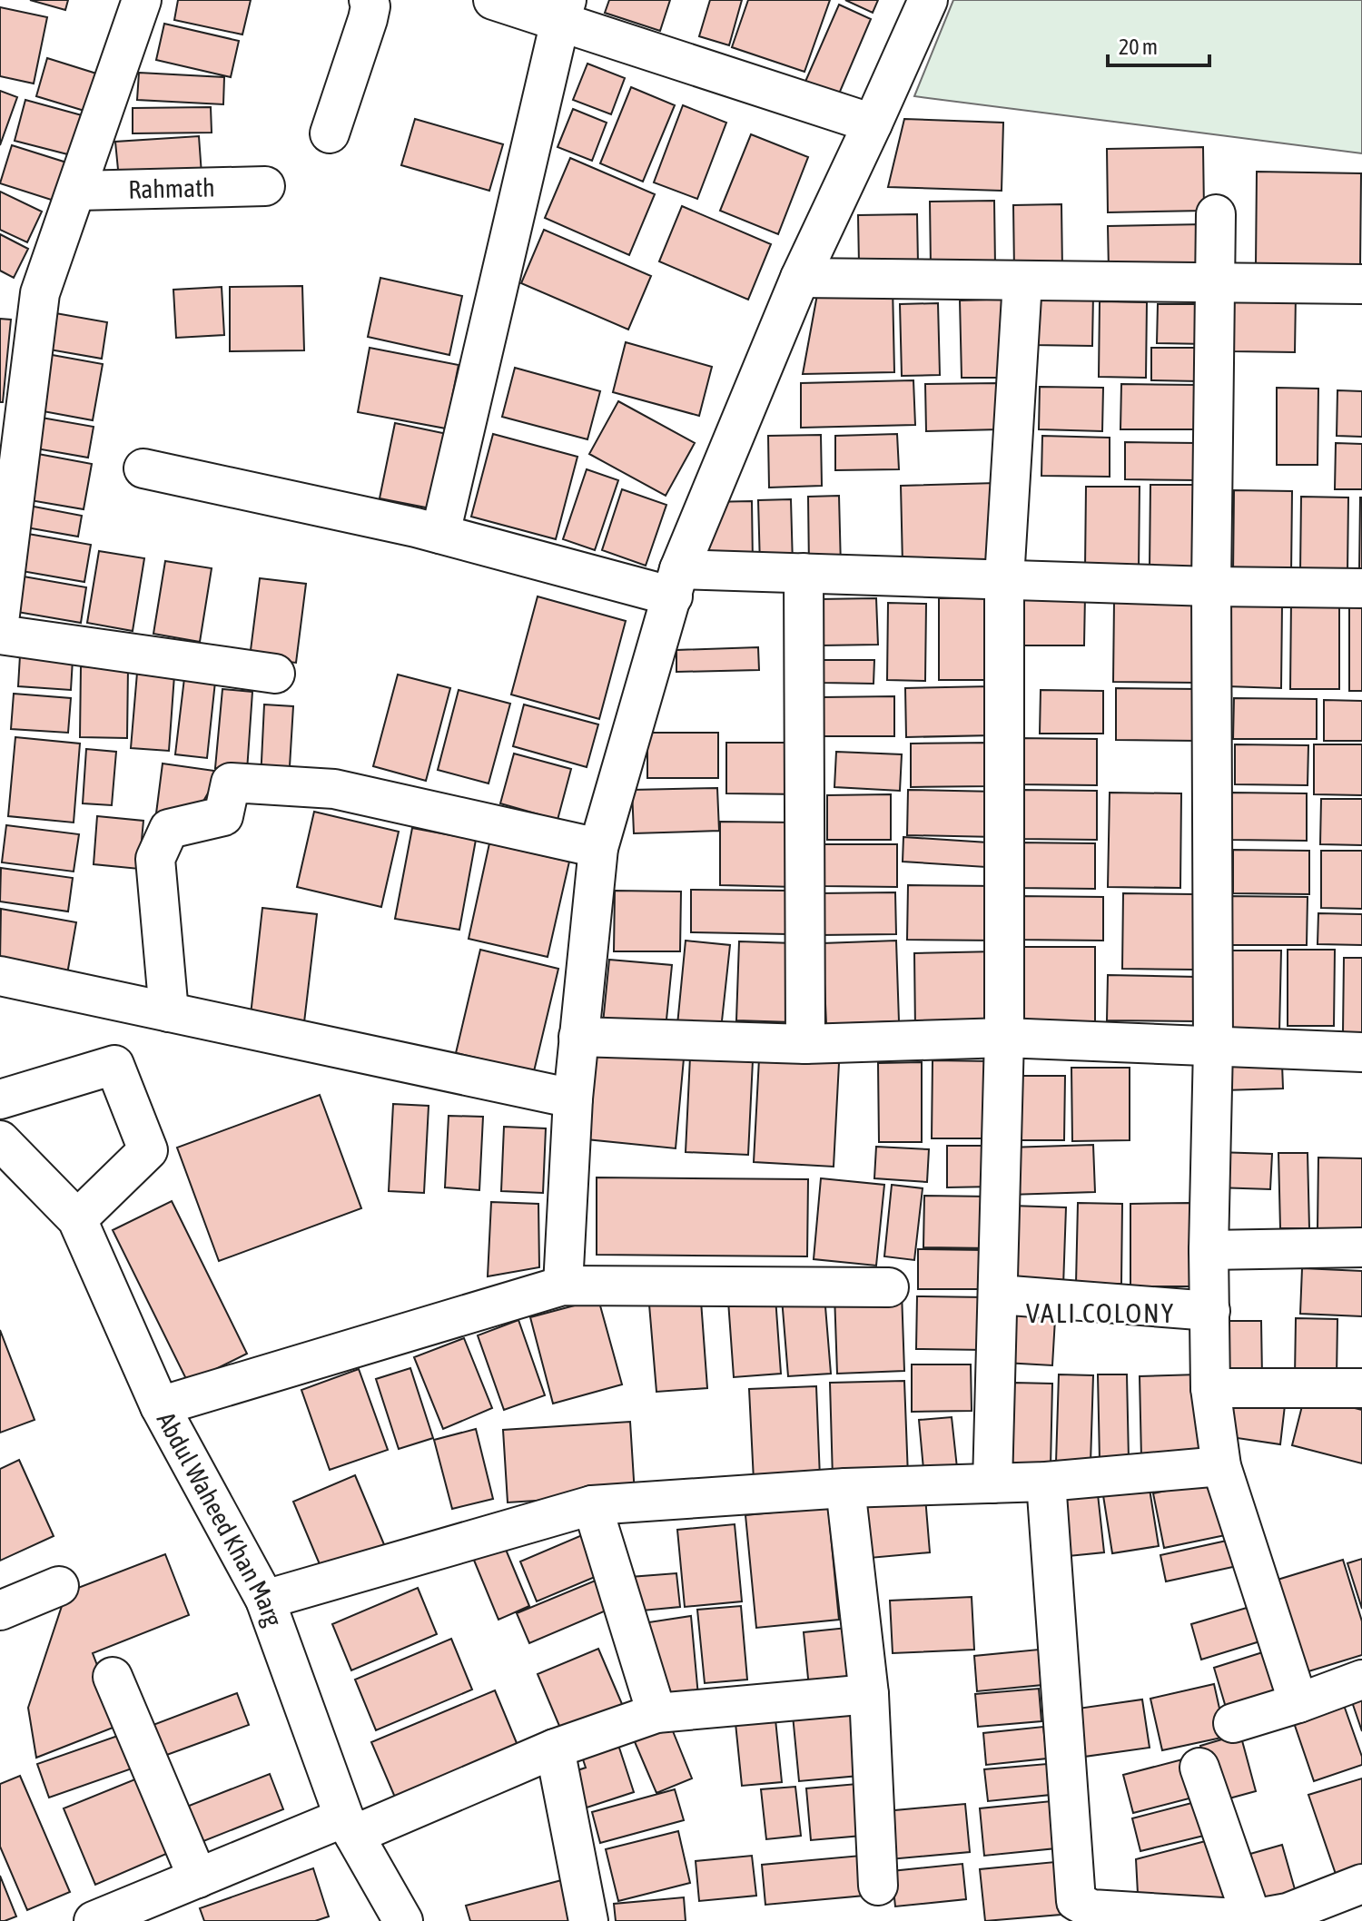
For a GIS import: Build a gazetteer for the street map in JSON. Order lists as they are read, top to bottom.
{
  "streets": {
    "street": ["Rahmath", "Abdul Waheed Khan Marg"]
  },
  "districts": ["VALI COLONY"],
  "scale_bar": "20 m"
}
